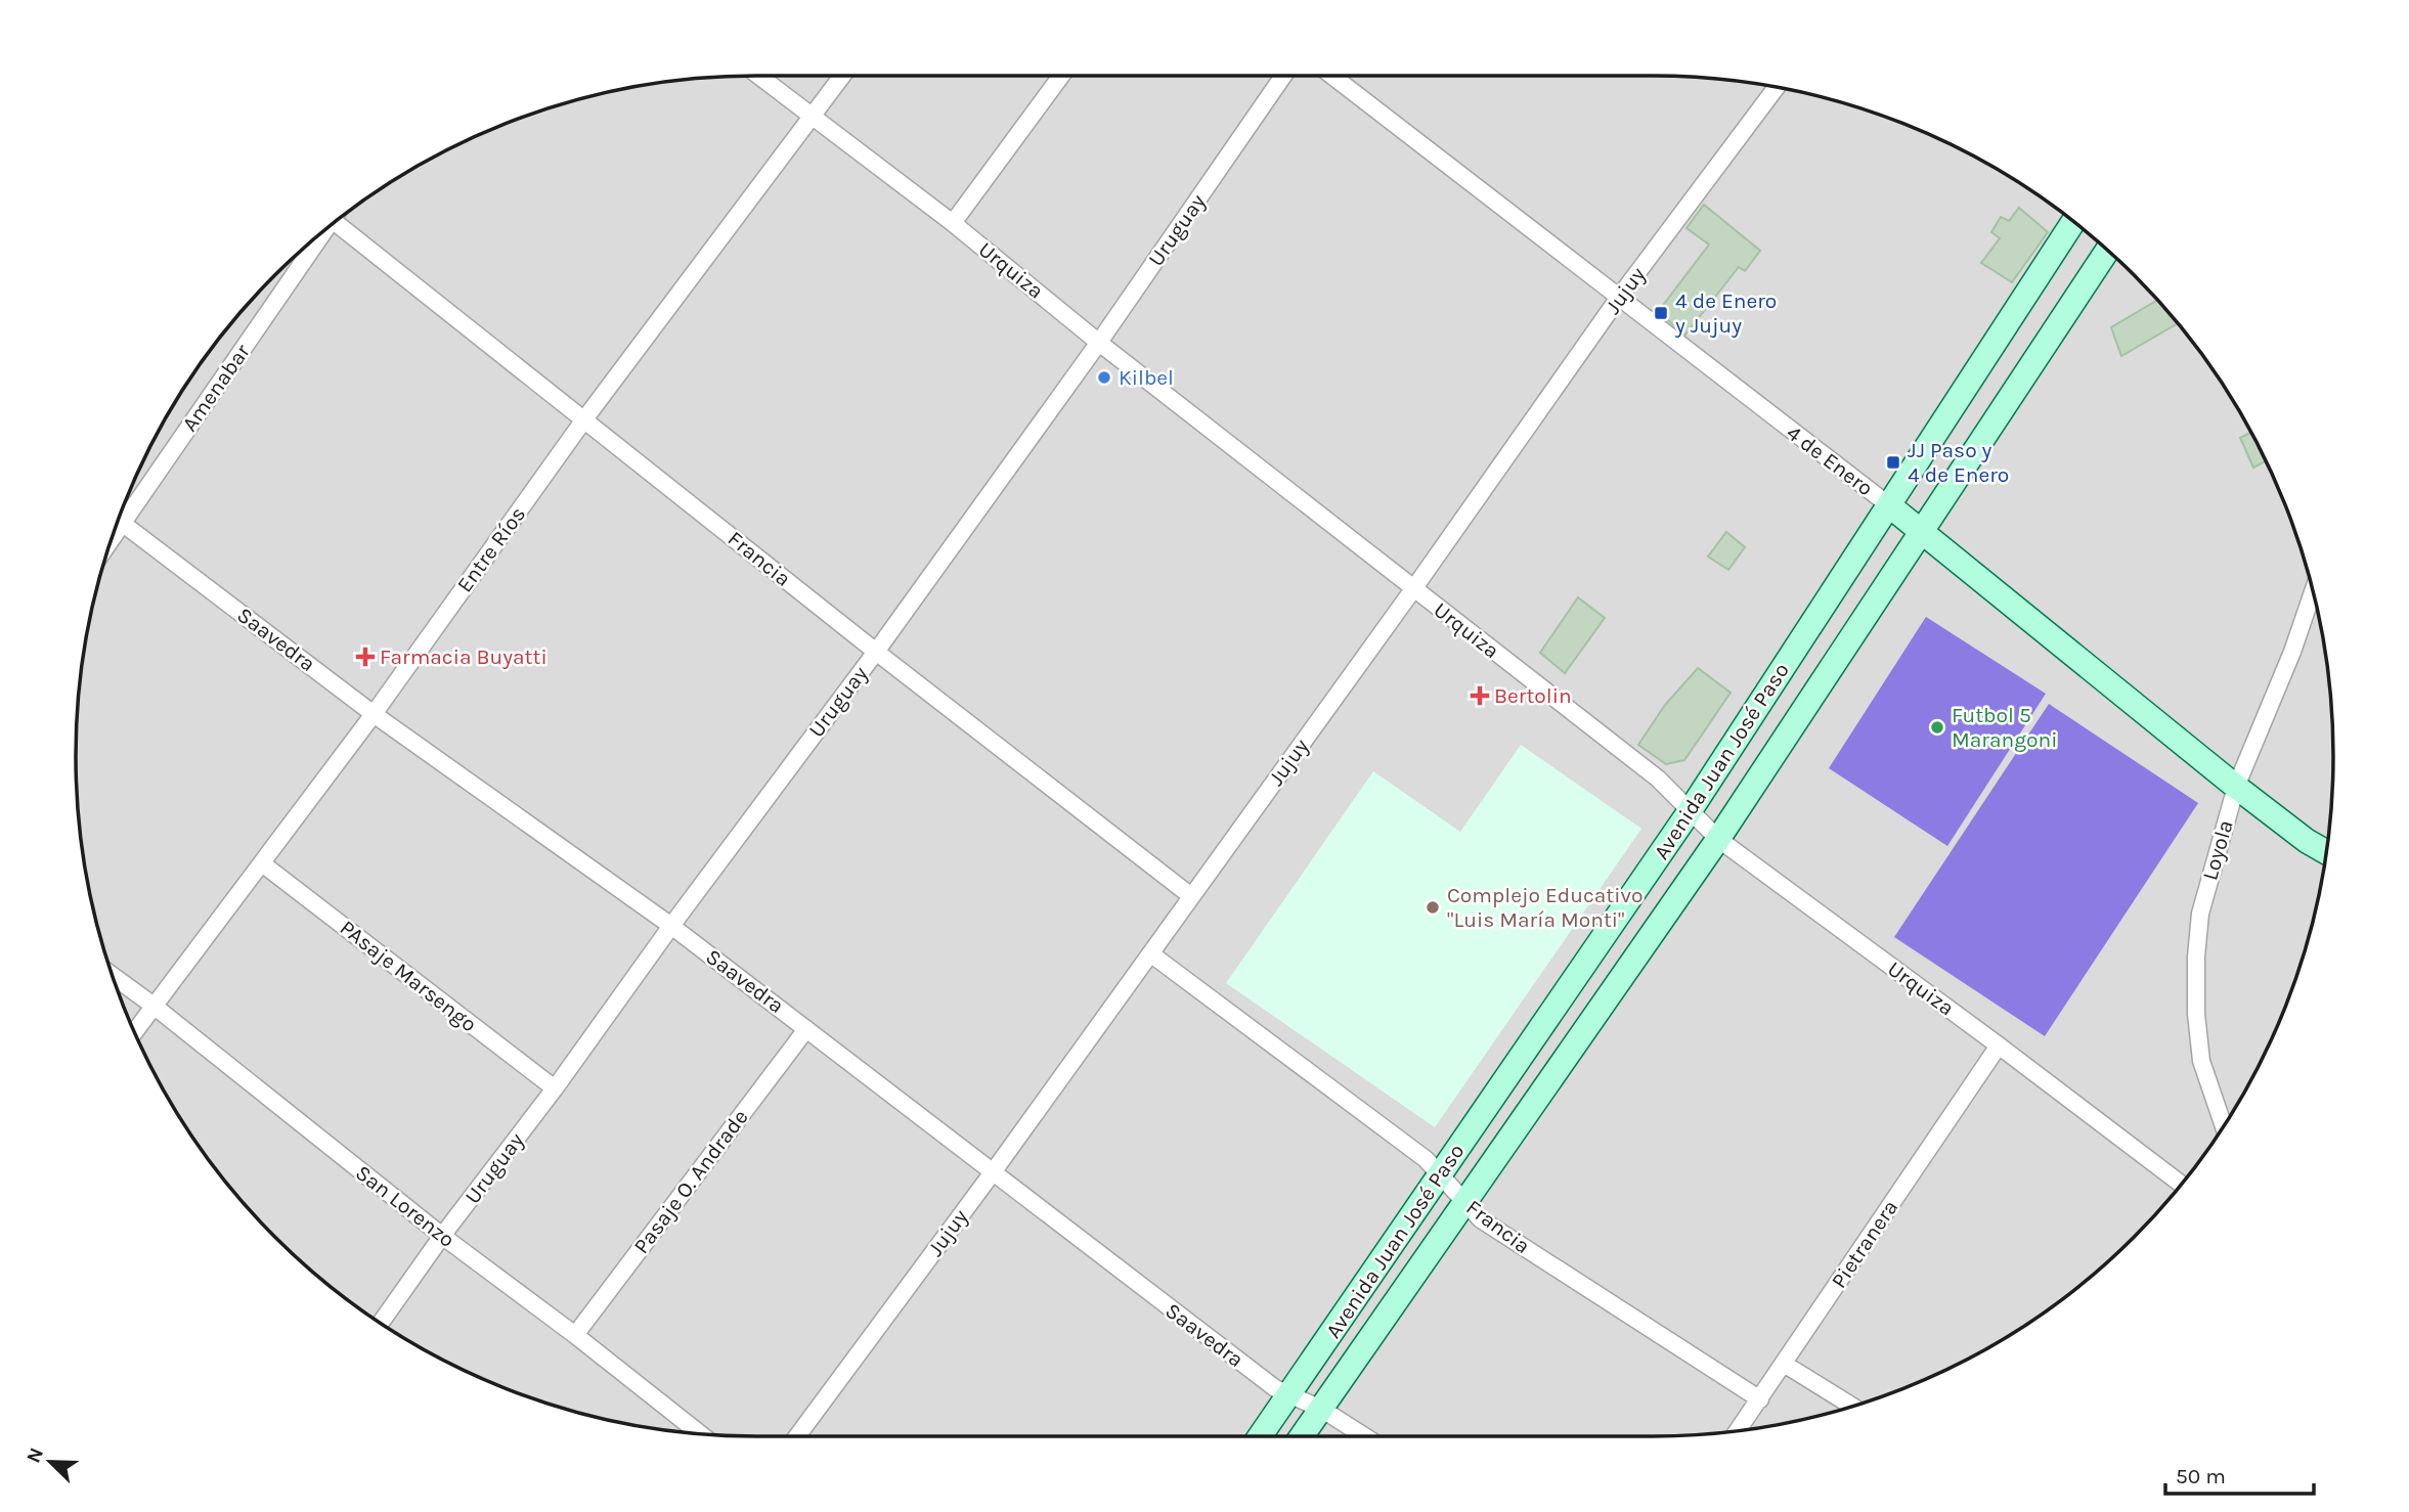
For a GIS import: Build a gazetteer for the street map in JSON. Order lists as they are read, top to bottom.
{
  "streets": {
    "main road": ["4 de Enero", "Avenida Juan José Paso"],
    "street": [
      "Uruguay",
      "Urquiza",
      "Jujuy",
      "Amenabar",
      "Entre Ríos",
      "Francia",
      "Saavedra",
      "Loyola",
      "PAsaje Marsengo",
      "Pasaje O. Andrade",
      "San Lorenzo",
      "Pietranera"
    ]
  },
  "crossings": [
    ["Uruguay", "Urquiza"],
    ["Uruguay", "Francia"],
    ["Uruguay", "Saavedra"],
    ["Uruguay", "PAsaje Marsengo"],
    ["Uruguay", "San Lorenzo"],
    ["Urquiza", "Jujuy"],
    ["Urquiza", "Entre Ríos"],
    ["Urquiza", "Avenida Juan José Paso"],
    ["Urquiza", "Pietranera"],
    ["Jujuy", "4 de Enero"],
    ["Jujuy", "Francia"],
    ["Jujuy", "Saavedra"],
    ["4 de Enero", "Avenida Juan José Paso"],
    ["4 de Enero", "Loyola"],
    ["Entre Ríos", "Francia"],
    ["Entre Ríos", "Saavedra"],
    ["Entre Ríos", "PAsaje Marsengo"],
    ["Entre Ríos", "San Lorenzo"],
    ["Francia", "Avenida Juan José Paso"],
    ["Francia", "Pietranera"],
    ["Saavedra", "Avenida Juan José Paso"],
    ["Saavedra", "Pasaje O. Andrade"],
    ["Pasaje O. Andrade", "San Lorenzo"]
  ],
  "places": {
    "transit": ["4 de Enero y Jujuy", "JJ Paso y 4 de Enero"],
    "other": ["Kilbel", "Futbol 5 Marangoni", "Complejo Educativo \"Luis María Monti\""],
    "health": ["Farmacia Buyatti", "Bertolin"]
  },
  "scale_bar": "50 m",
  "north": "top left"
}
